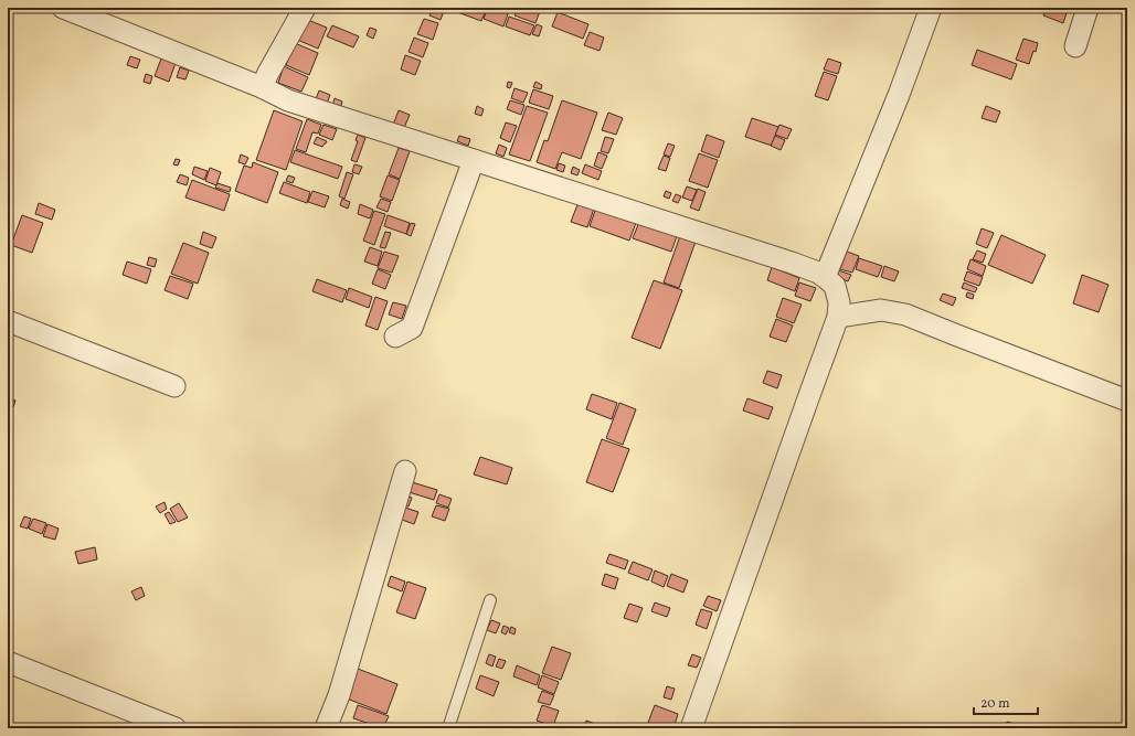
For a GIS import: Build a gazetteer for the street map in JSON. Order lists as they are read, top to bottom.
{
  "scale_bar": "20 m"
}
